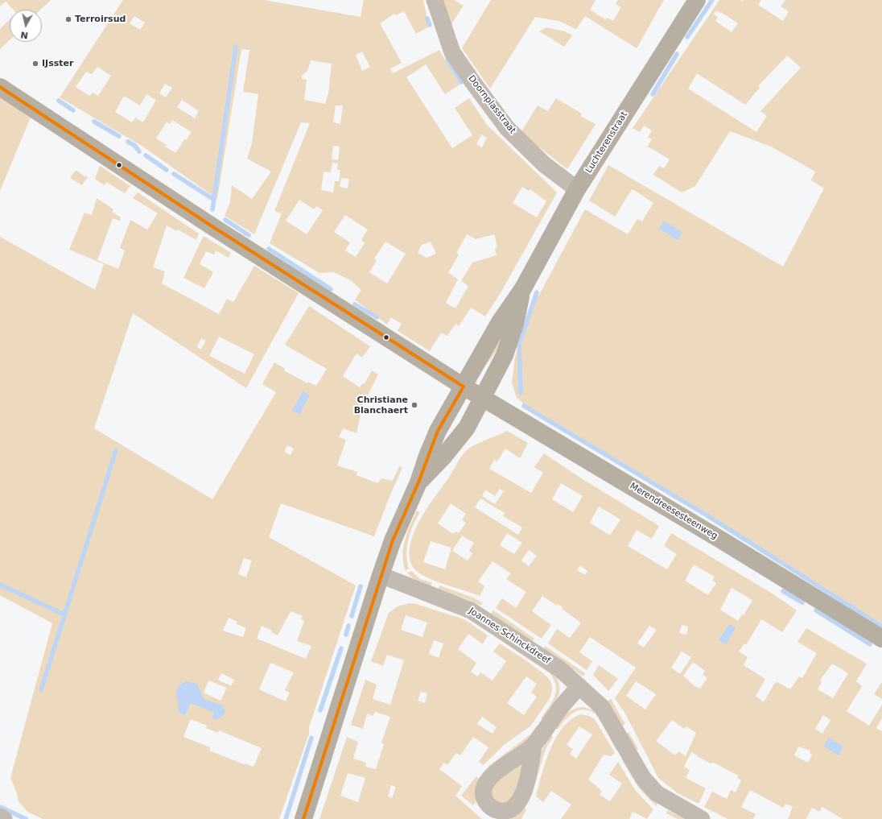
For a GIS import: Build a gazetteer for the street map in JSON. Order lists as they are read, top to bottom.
{
  "streets": {
    "street": [
      "Doornplasstraat",
      "Luchterenstraat",
      "Merendreesesteenweg",
      "Joannes Schinckdreef"
    ]
  },
  "crossings": [
    ["Doornplasstraat", "Luchterenstraat"],
    ["Luchterenstraat", "Merendreesesteenweg"]
  ],
  "places": ["Terroirsud", "IJsster", "Christiane Blanchaert"],
  "north": "bottom"
}
